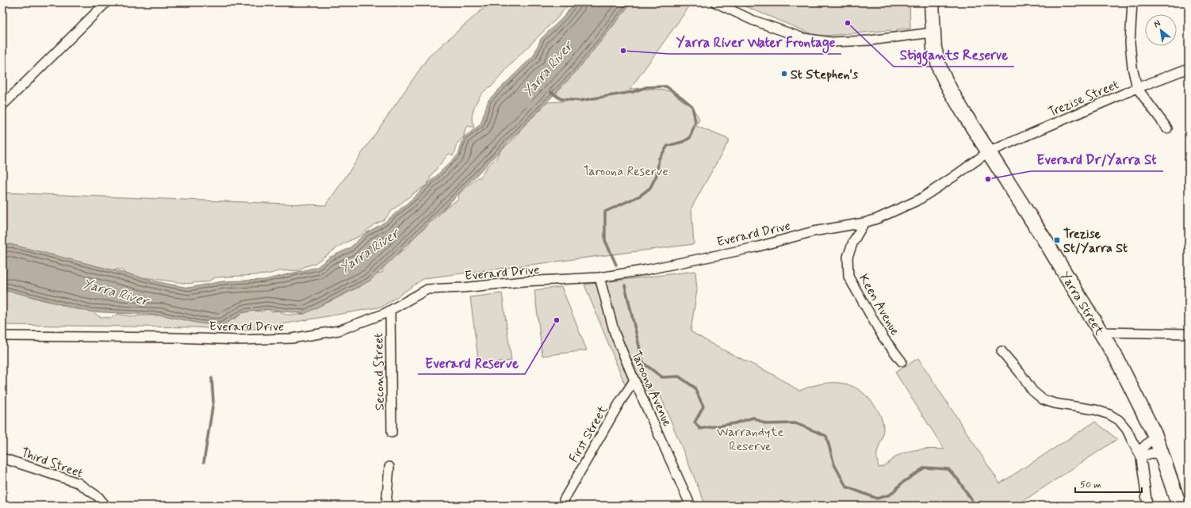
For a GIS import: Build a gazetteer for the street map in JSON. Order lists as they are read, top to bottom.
{
  "streets": {
    "main road": ["Yarra Street"],
    "street": [
      "Trezise Street",
      "Everard Drive",
      "Keen Avenue",
      "Second Street",
      "Taroona Avenue",
      "First Street",
      "Third Street"
    ]
  },
  "crossings": [
    ["Trezise Street", "Everard Drive"],
    ["Trezise Street", "Yarra Street"],
    ["Everard Drive", "Yarra Street"],
    ["Everard Drive", "Keen Avenue"],
    ["Everard Drive", "Second Street"],
    ["Everard Drive", "Taroona Avenue"],
    ["Taroona Avenue", "First Street"]
  ],
  "water": ["Yarra River"],
  "parks": ["Taroona Reserve", "Warrandyte Reserve"],
  "places": {
    "other": [
      "Stiggants Reserve",
      "Yarra River Water Frontage",
      "St Stephen's",
      "Everard Dr/Yarra St",
      "Everard Reserve"
    ],
    "transit": ["Trezise St/Yarra St"]
  },
  "scale_bar": "50 m",
  "north": "top left"
}
